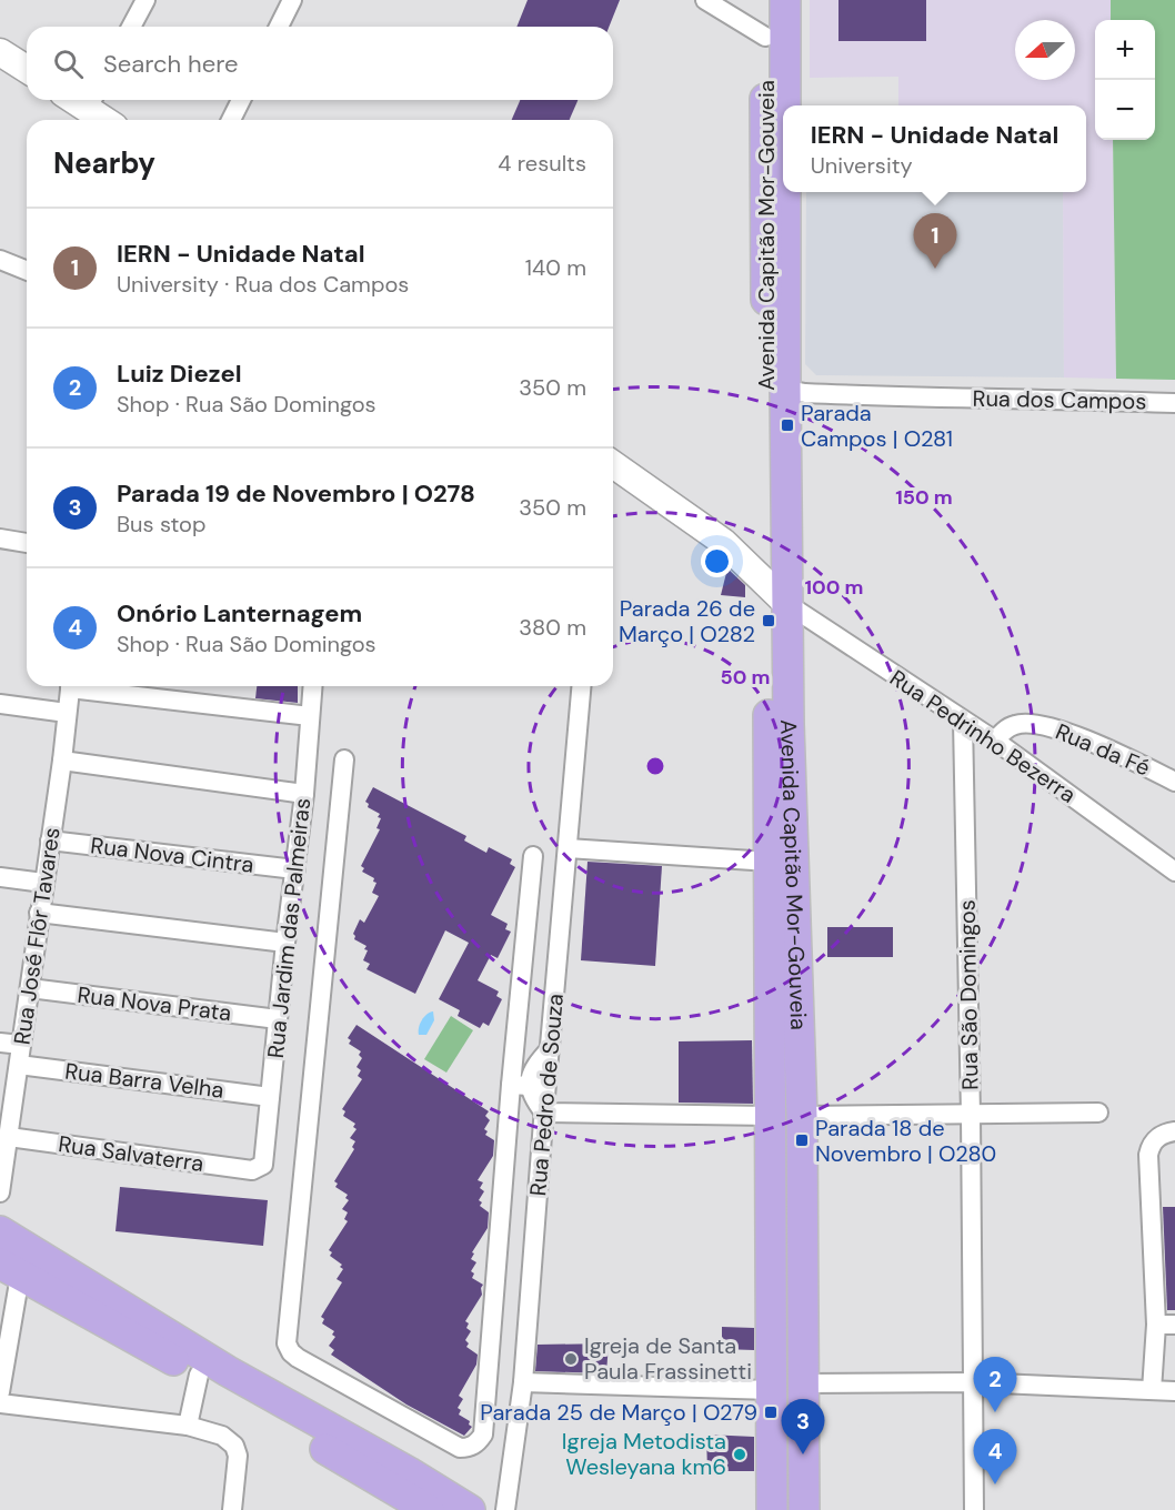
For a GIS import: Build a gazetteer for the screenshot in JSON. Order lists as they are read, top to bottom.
{
  "streets": {
    "main road": ["Avenida Capitão Mor-Gouveia"],
    "street": [
      "Rua dos Campos",
      "Rua Pedrinho Bezerra",
      "Rua da Fé",
      "Rua Nova Cintra",
      "Rua Jardim das Palmeiras",
      "Rua José Flôr Tavares",
      "Rua São Domingos",
      "Rua Nova Prata",
      "Rua Barra Velha",
      "Rua Pedro de Souza",
      "Rua Salvaterra"
    ]
  },
  "crossings": [
    ["Avenida Capitão Mor-Gouveia", "Rua dos Campos"],
    ["Avenida Capitão Mor-Gouveia", "Rua Pedrinho Bezerra"],
    ["Rua Pedrinho Bezerra", "Rua da Fé"],
    ["Rua Pedrinho Bezerra", "Rua São Domingos"],
    ["Rua Nova Cintra", "Rua Jardim das Palmeiras"],
    ["Rua Nova Cintra", "Rua José Flôr Tavares"],
    ["Rua Jardim das Palmeiras", "Rua Nova Prata"],
    ["Rua Jardim das Palmeiras", "Rua Barra Velha"],
    ["Rua Jardim das Palmeiras", "Rua Salvaterra"],
    ["Rua José Flôr Tavares", "Rua Nova Prata"],
    ["Rua José Flôr Tavares", "Rua Barra Velha"],
    ["Rua José Flôr Tavares", "Rua Salvaterra"]
  ],
  "places": {
    "transit": [
      "Parada Campos | O281",
      "Parada 26 de Março | O282",
      "Parada 18 de Novembro | O280",
      "Parada 25 de Março | O279"
    ],
    "other": ["Igreja de Santa Paula Frassinetti", "Igreja Metodista Wesleyana km6"]
  },
  "north": "left",
  "page": {
    "map_buttons": ["+", "−"],
    "search": "Search here",
    "popup": ["IERN - Unidade Natal", "University"],
    "heading": ["Nearby", "4 results"],
    "list": [
      {
        "mark": "1",
        "name": "IERN - Unidade Natal",
        "note": "University · Rua dos Campos",
        "value": "140 m"
      },
      {
        "mark": "2",
        "name": "Luiz Diezel",
        "note": "Shop · Rua São Domingos",
        "value": "350 m"
      },
      {
        "mark": "3",
        "name": "Parada 19 de Novembro | O278",
        "note": "Bus stop",
        "value": "350 m"
      },
      {
        "mark": "4",
        "name": "Onório Lanternagem",
        "note": "Shop · Rua São Domingos",
        "value": "380 m"
      }
    ],
    "pins": [
      "1",
      "2",
      "3",
      "4"
    ]
  },
  "rings": ["150 m", "100 m", "50 m"]
}
